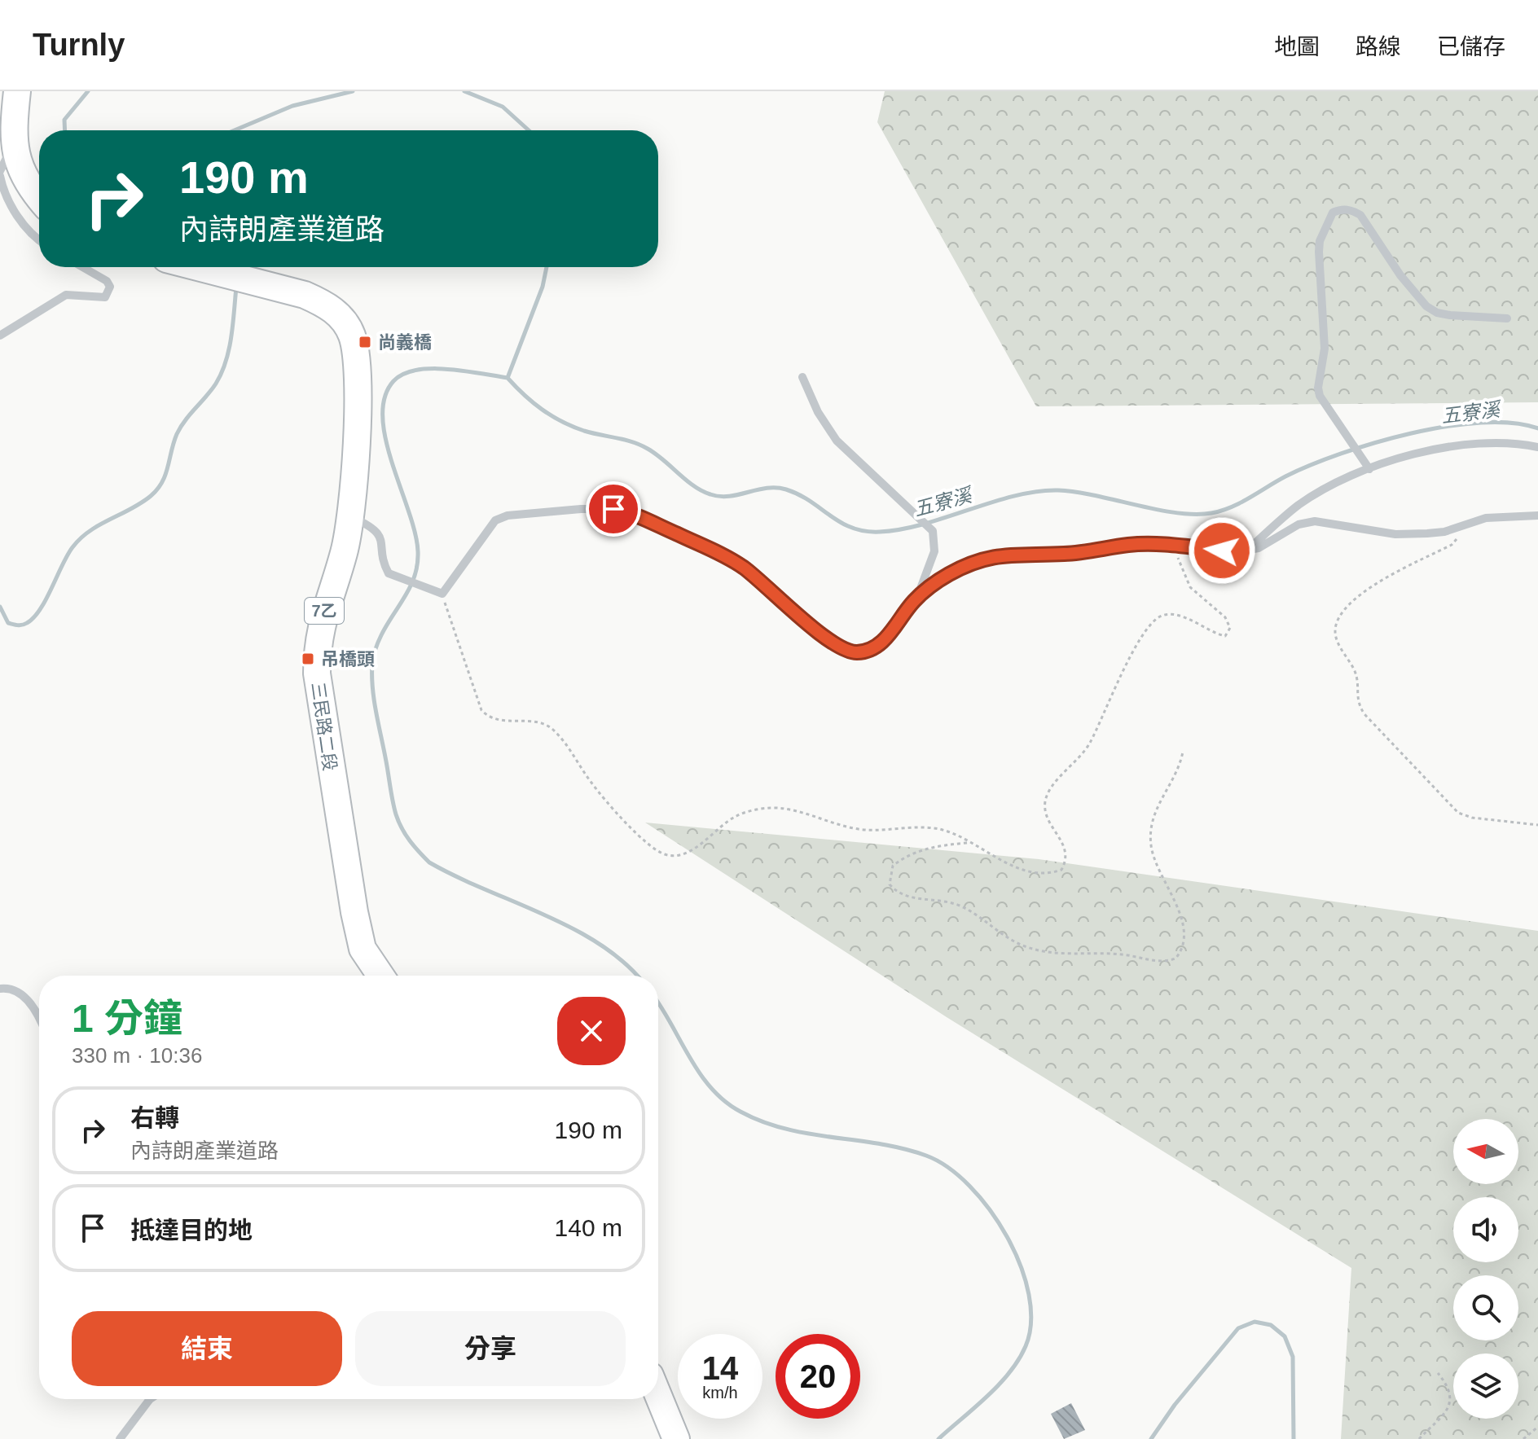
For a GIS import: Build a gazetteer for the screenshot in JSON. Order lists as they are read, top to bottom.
{
  "streets": {
    "main road": ["7乙", "三民路二段"]
  },
  "water": ["五寮溪"],
  "places": {
    "transit": ["尚義橋", "吊橋頭"]
  },
  "north": "left",
  "page": {
    "header": "Turnly",
    "nav": ["地圖", "路線", "已儲存"],
    "turn": ["190 m", "內詩朗產業道路"],
    "heading": ["1 分鐘", "330 m · 10:36"],
    "list": [
      {
        "name": "右轉",
        "note": "內詩朗產業道路",
        "value": "190 m"
      },
      {
        "name": "抵達目的地",
        "value": "140 m"
      }
    ],
    "buttons": ["結束", "分享"],
    "speed": "14 km/h",
    "limit": "20"
  }
}
